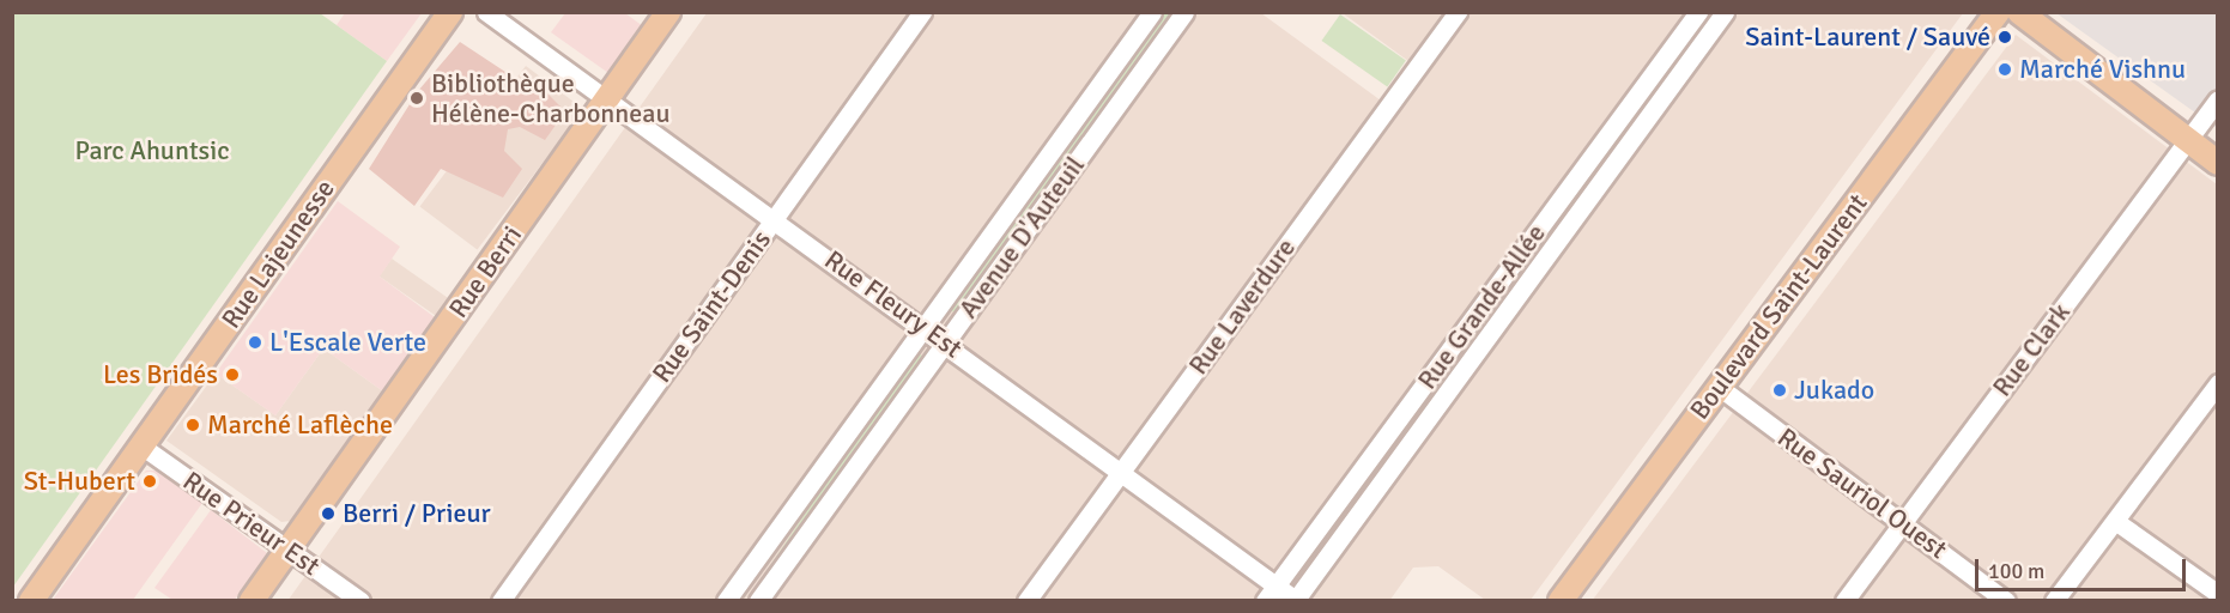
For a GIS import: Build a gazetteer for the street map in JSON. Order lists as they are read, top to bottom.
{
  "streets": {
    "main road": ["Rue Lajeunesse", "Rue Berri", "Boulevard Saint-Laurent"],
    "street": [
      "Avenue D'Auteuil",
      "Rue Fleury Est",
      "Rue Saint-Denis",
      "Rue Laverdure",
      "Rue Grande-Allée",
      "Rue Clark",
      "Rue Sauriol Ouest",
      "Rue Prieur Est"
    ]
  },
  "crossings": [
    ["Avenue D'Auteuil", "Rue Fleury Est"],
    ["Rue Lajeunesse", "Rue Prieur Est"],
    ["Rue Berri", "Rue Fleury Est"],
    ["Rue Berri", "Rue Prieur Est"],
    ["Rue Fleury Est", "Rue Saint-Denis"],
    ["Rue Fleury Est", "Rue Laverdure"],
    ["Rue Fleury Est", "Rue Grande-Allée"],
    ["Boulevard Saint-Laurent", "Rue Sauriol Ouest"],
    ["Rue Clark", "Rue Sauriol Ouest"]
  ],
  "parks": ["Parc Ahuntsic"],
  "places": [
    "Saint-Laurent / Sauvé",
    "Marché Vishnu",
    "Bibliothèque Hélène-Charbonneau",
    "L'Escale Verte",
    "Les Bridés",
    "Jukado",
    "Marché Laflèche",
    "St-Hubert",
    "Berri / Prieur"
  ],
  "scale_bar": "100 m"
}
